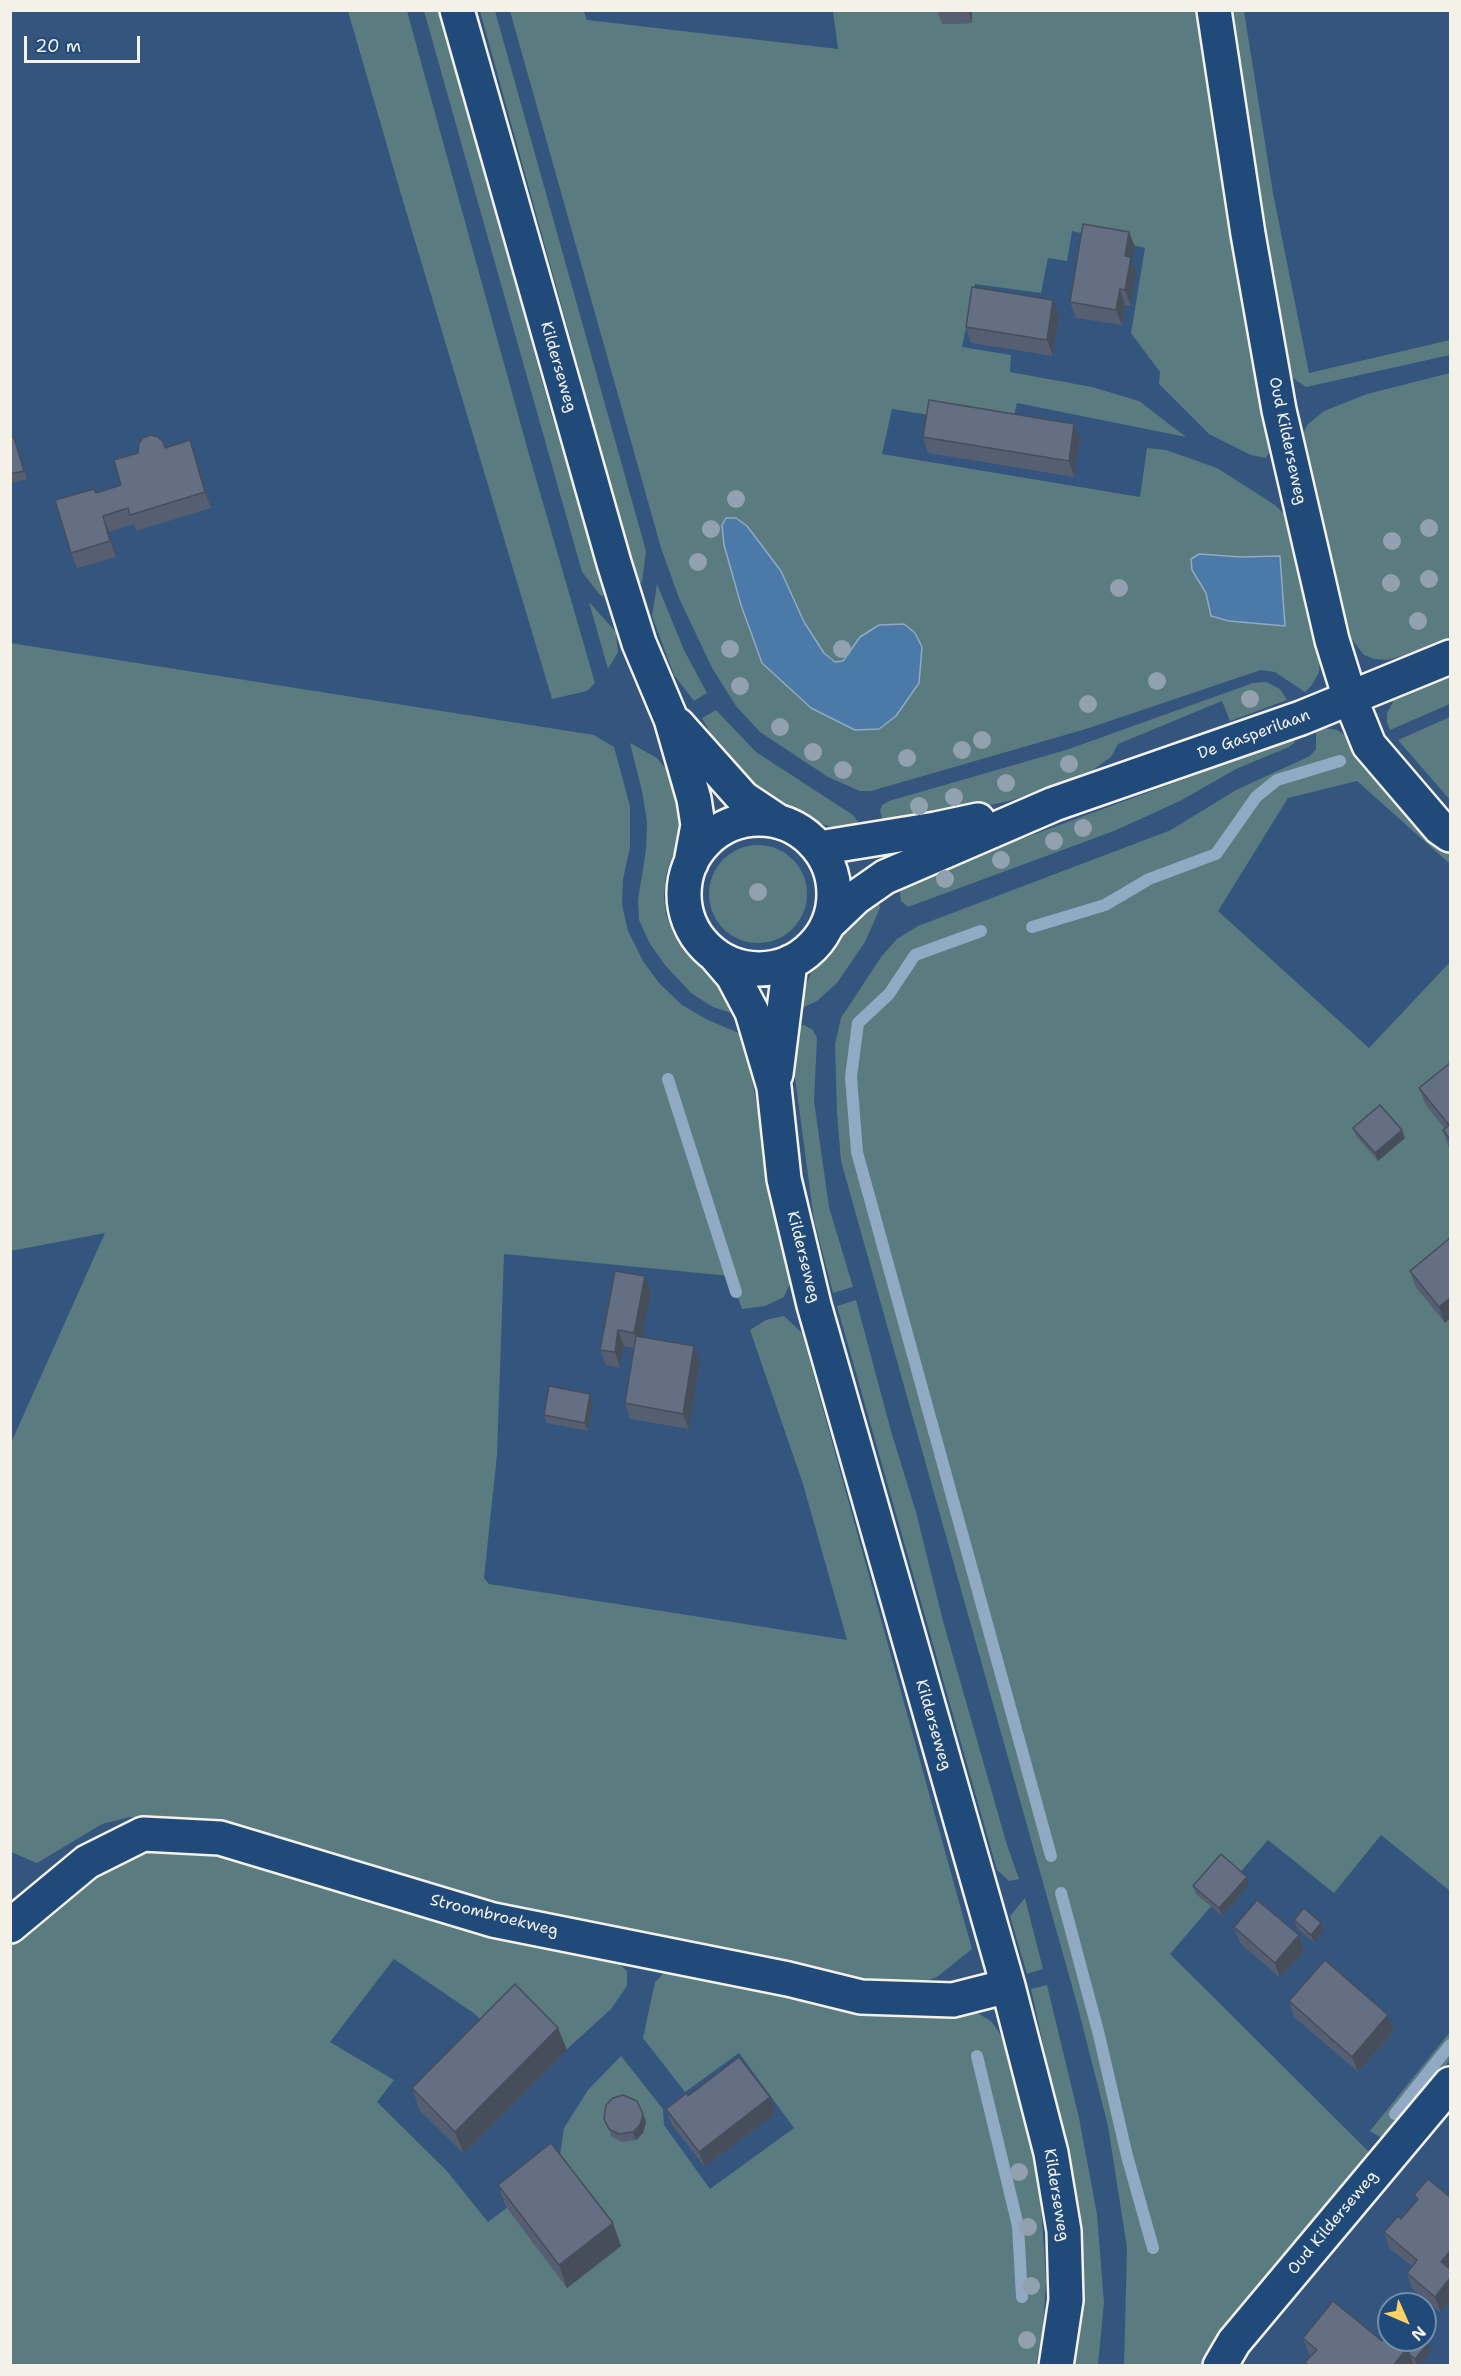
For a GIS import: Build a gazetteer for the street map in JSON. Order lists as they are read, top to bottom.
{
  "streets": {
    "street": [
      "Kilderseweg",
      "Oud Kilderseweg",
      "De Gasperilaan",
      "Stroombroekweg"
    ]
  },
  "crossings": [
    ["Kilderseweg", "De Gasperilaan"],
    ["Kilderseweg", "Stroombroekweg"],
    ["Oud Kilderseweg", "De Gasperilaan"]
  ],
  "scale_bar": "20 m",
  "north": "bottom right"
}
